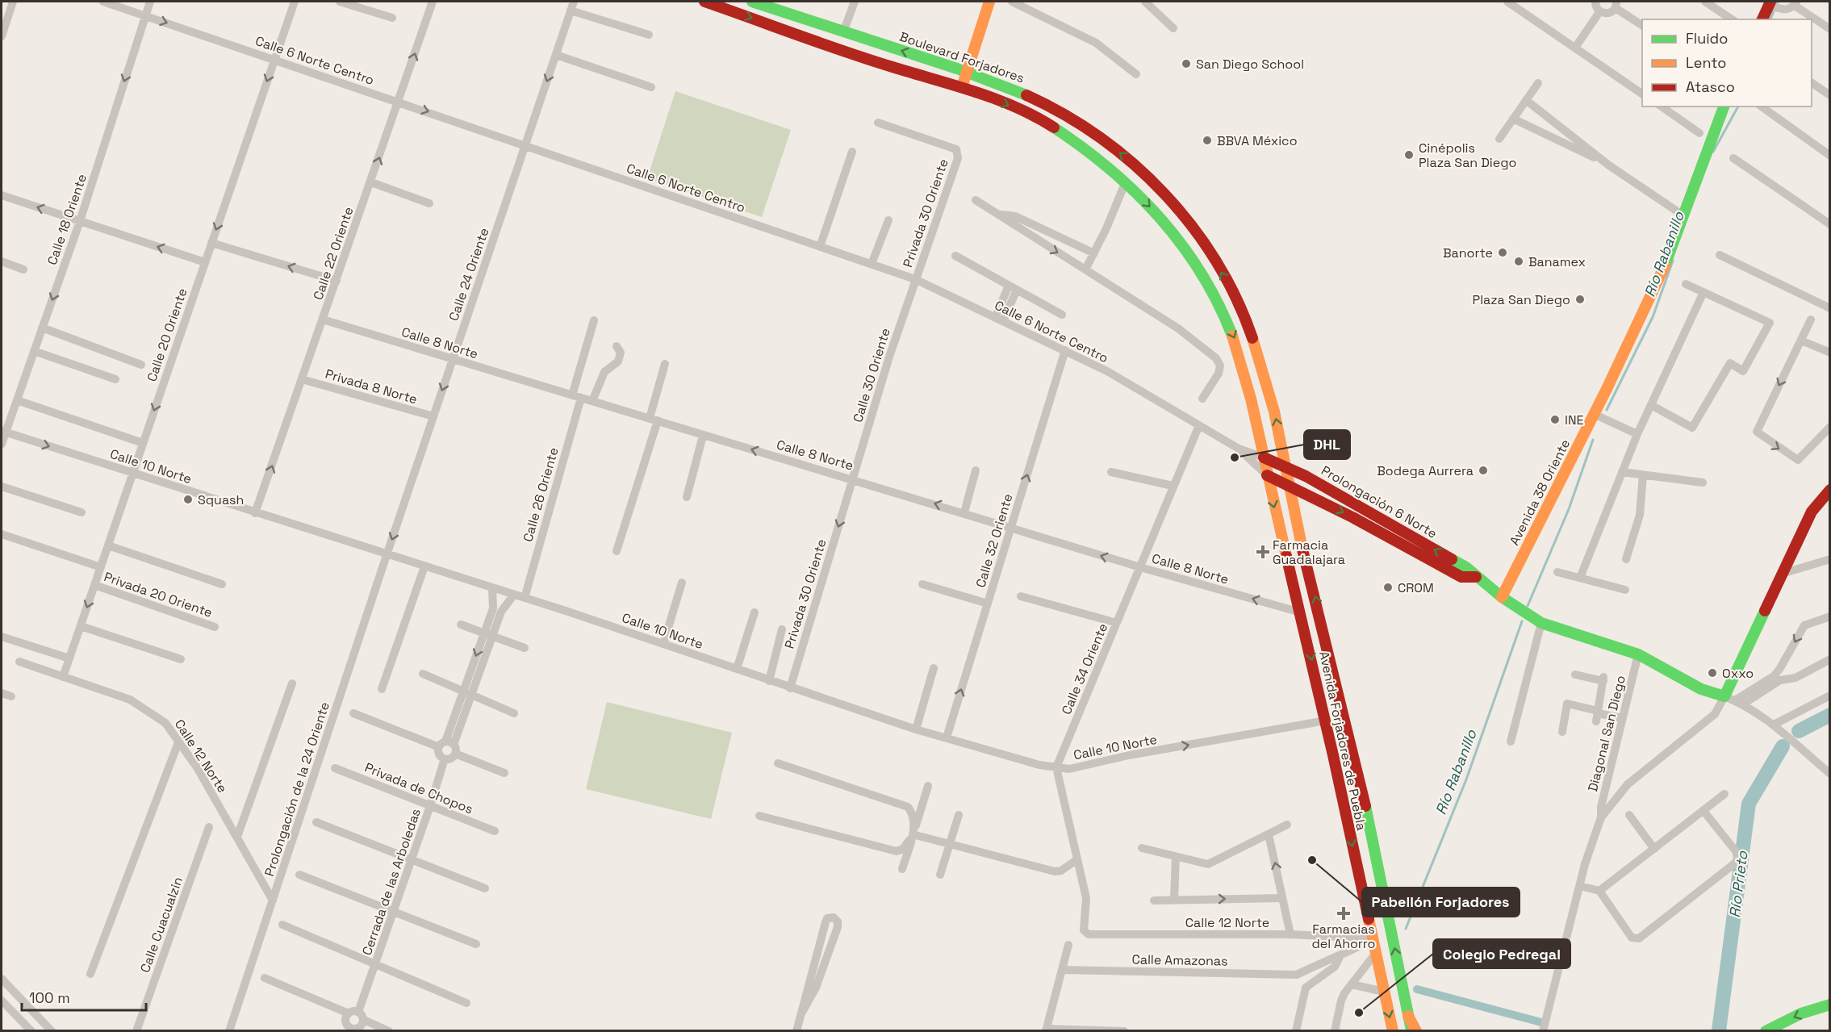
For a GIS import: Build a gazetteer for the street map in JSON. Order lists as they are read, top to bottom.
{
  "streets": {
    "main road": [
      "Boulevard Forjadores",
      "Avenida 38 Oriente",
      "Prolongación 6 Norte",
      "Avenida Forjadores de Puebla"
    ],
    "street": [
      "Calle 6 Norte Centro",
      "Privada 30 Oriente",
      "Calle 18 Oriente",
      "Calle 22 Oriente",
      "Calle 24 Oriente",
      "Calle 20 Oriente",
      "Calle 8 Norte",
      "Calle 30 Oriente",
      "Privada 8 Norte",
      "Calle 10 Norte",
      "Calle 26 Oriente",
      "Calle 32 Oriente",
      "Privada 20 Oriente",
      "Calle 34 Oriente",
      "Diagonal San Diego",
      "Calle 12 Norte",
      "Privada de Chopos",
      "Prolongación de la 24 Oriente",
      "Cerrada de las Arboledas",
      "Calle Cuacualzin",
      "Calle Amazonas"
    ]
  },
  "crossings": [
    ["Boulevard Forjadores", "Prolongación 6 Norte"],
    ["Boulevard Forjadores", "Avenida Forjadores de Puebla"],
    ["Calle 6 Norte Centro", "Privada 30 Oriente"],
    ["Calle 6 Norte Centro", "Calle 18 Oriente"],
    ["Calle 6 Norte Centro", "Calle 22 Oriente"],
    ["Calle 6 Norte Centro", "Calle 24 Oriente"],
    ["Calle 6 Norte Centro", "Calle 20 Oriente"],
    ["Calle 6 Norte Centro", "Calle 30 Oriente"],
    ["Calle 6 Norte Centro", "Prolongación 6 Norte"],
    ["Calle 6 Norte Centro", "Calle 32 Oriente"],
    ["Calle 6 Norte Centro", "Calle 34 Oriente"],
    ["Calle 6 Norte Centro", "Avenida Forjadores de Puebla"],
    ["Privada 30 Oriente", "Calle 8 Norte"],
    ["Privada 30 Oriente", "Calle 30 Oriente"],
    ["Privada 30 Oriente", "Calle 10 Norte"],
    ["Calle 18 Oriente", "Calle 10 Norte"],
    ["Calle 22 Oriente", "Calle 8 Norte"],
    ["Calle 22 Oriente", "Privada 8 Norte"],
    ["Calle 22 Oriente", "Calle 10 Norte"],
    ["Calle 24 Oriente", "Calle 8 Norte"],
    ["Calle 24 Oriente", "Privada 8 Norte"],
    ["Calle 24 Oriente", "Calle 10 Norte"],
    ["Calle 24 Oriente", "Prolongación de la 24 Oriente"],
    ["Calle 20 Oriente", "Calle 10 Norte"],
    ["Calle 20 Oriente", "Privada 20 Oriente"],
    ["Calle 20 Oriente", "Calle 12 Norte"],
    ["Calle 8 Norte", "Calle 30 Oriente"],
    ["Calle 8 Norte", "Calle 26 Oriente"],
    ["Calle 8 Norte", "Calle 32 Oriente"],
    ["Calle 8 Norte", "Calle 34 Oriente"],
    ["Calle 8 Norte", "Avenida Forjadores de Puebla"],
    ["Calle 10 Norte", "Calle 26 Oriente"],
    ["Calle 10 Norte", "Calle 32 Oriente"],
    ["Calle 10 Norte", "Calle 34 Oriente"],
    ["Calle 10 Norte", "Avenida Forjadores de Puebla"],
    ["Calle 10 Norte", "Prolongación de la 24 Oriente"],
    ["Avenida 38 Oriente", "Prolongación 6 Norte"],
    ["Prolongación 6 Norte", "Diagonal San Diego"],
    ["Prolongación 6 Norte", "Avenida Forjadores de Puebla"],
    ["Avenida Forjadores de Puebla", "Calle 12 Norte"],
    ["Calle 12 Norte", "Prolongación de la 24 Oriente"],
    ["Privada de Chopos", "Cerrada de las Arboledas"]
  ],
  "one_way": [
    "Calle 18 Oriente",
    "Calle 22 Oriente",
    "Calle 24 Oriente",
    "Calle 20 Oriente",
    "Calle 8 Norte"
  ],
  "water": ["Río Rabanillo", "Río Prieto"],
  "places": {
    "other": [
      "San Diego School",
      "BBVA México",
      "Cinépolis Plaza San Diego",
      "Banorte",
      "Banamex",
      "Plaza San Diego",
      "INE",
      "DHL",
      "Bodega Aurrera",
      "Squash",
      "CROM",
      "Oxxo",
      "Pabellón Forjadores",
      "Colegio Pedregal"
    ],
    "health": ["Farmacia Guadalajara", "Farmacias del Ahorro"]
  },
  "legend": ["Fluido", "Lento", "Atasco"],
  "scale_bar": "100 m"
}
